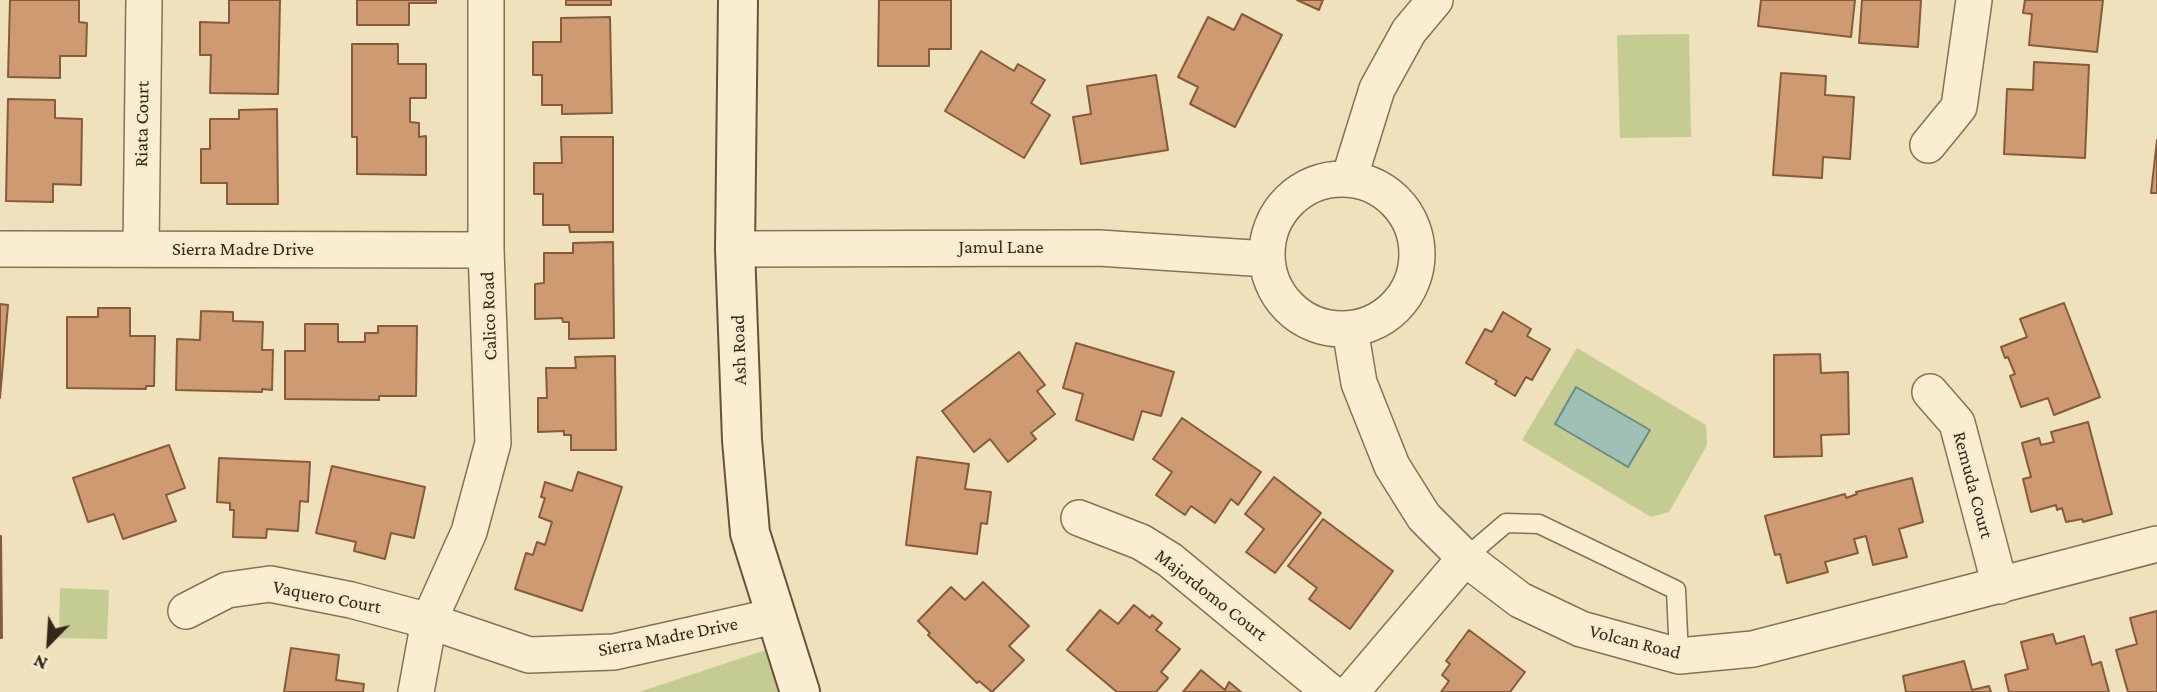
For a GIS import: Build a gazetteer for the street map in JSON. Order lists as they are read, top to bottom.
{
  "streets": {
    "main road": ["Ash Road"],
    "street": [
      "Riata Court",
      "Jamul Lane",
      "Sierra Madre Drive",
      "Calico Road",
      "Remuda Court",
      "Majordomo Court",
      "Vaquero Court",
      "Volcan Road"
    ]
  },
  "crossings": [
    ["Riata Court", "Sierra Madre Drive"],
    ["Jamul Lane", "Ash Road"],
    ["Jamul Lane", "Volcan Road"],
    ["Sierra Madre Drive", "Calico Road"],
    ["Sierra Madre Drive", "Ash Road"],
    ["Sierra Madre Drive", "Vaquero Court"],
    ["Calico Road", "Vaquero Court"],
    ["Remuda Court", "Volcan Road"]
  ],
  "north": "bottom left"
}
